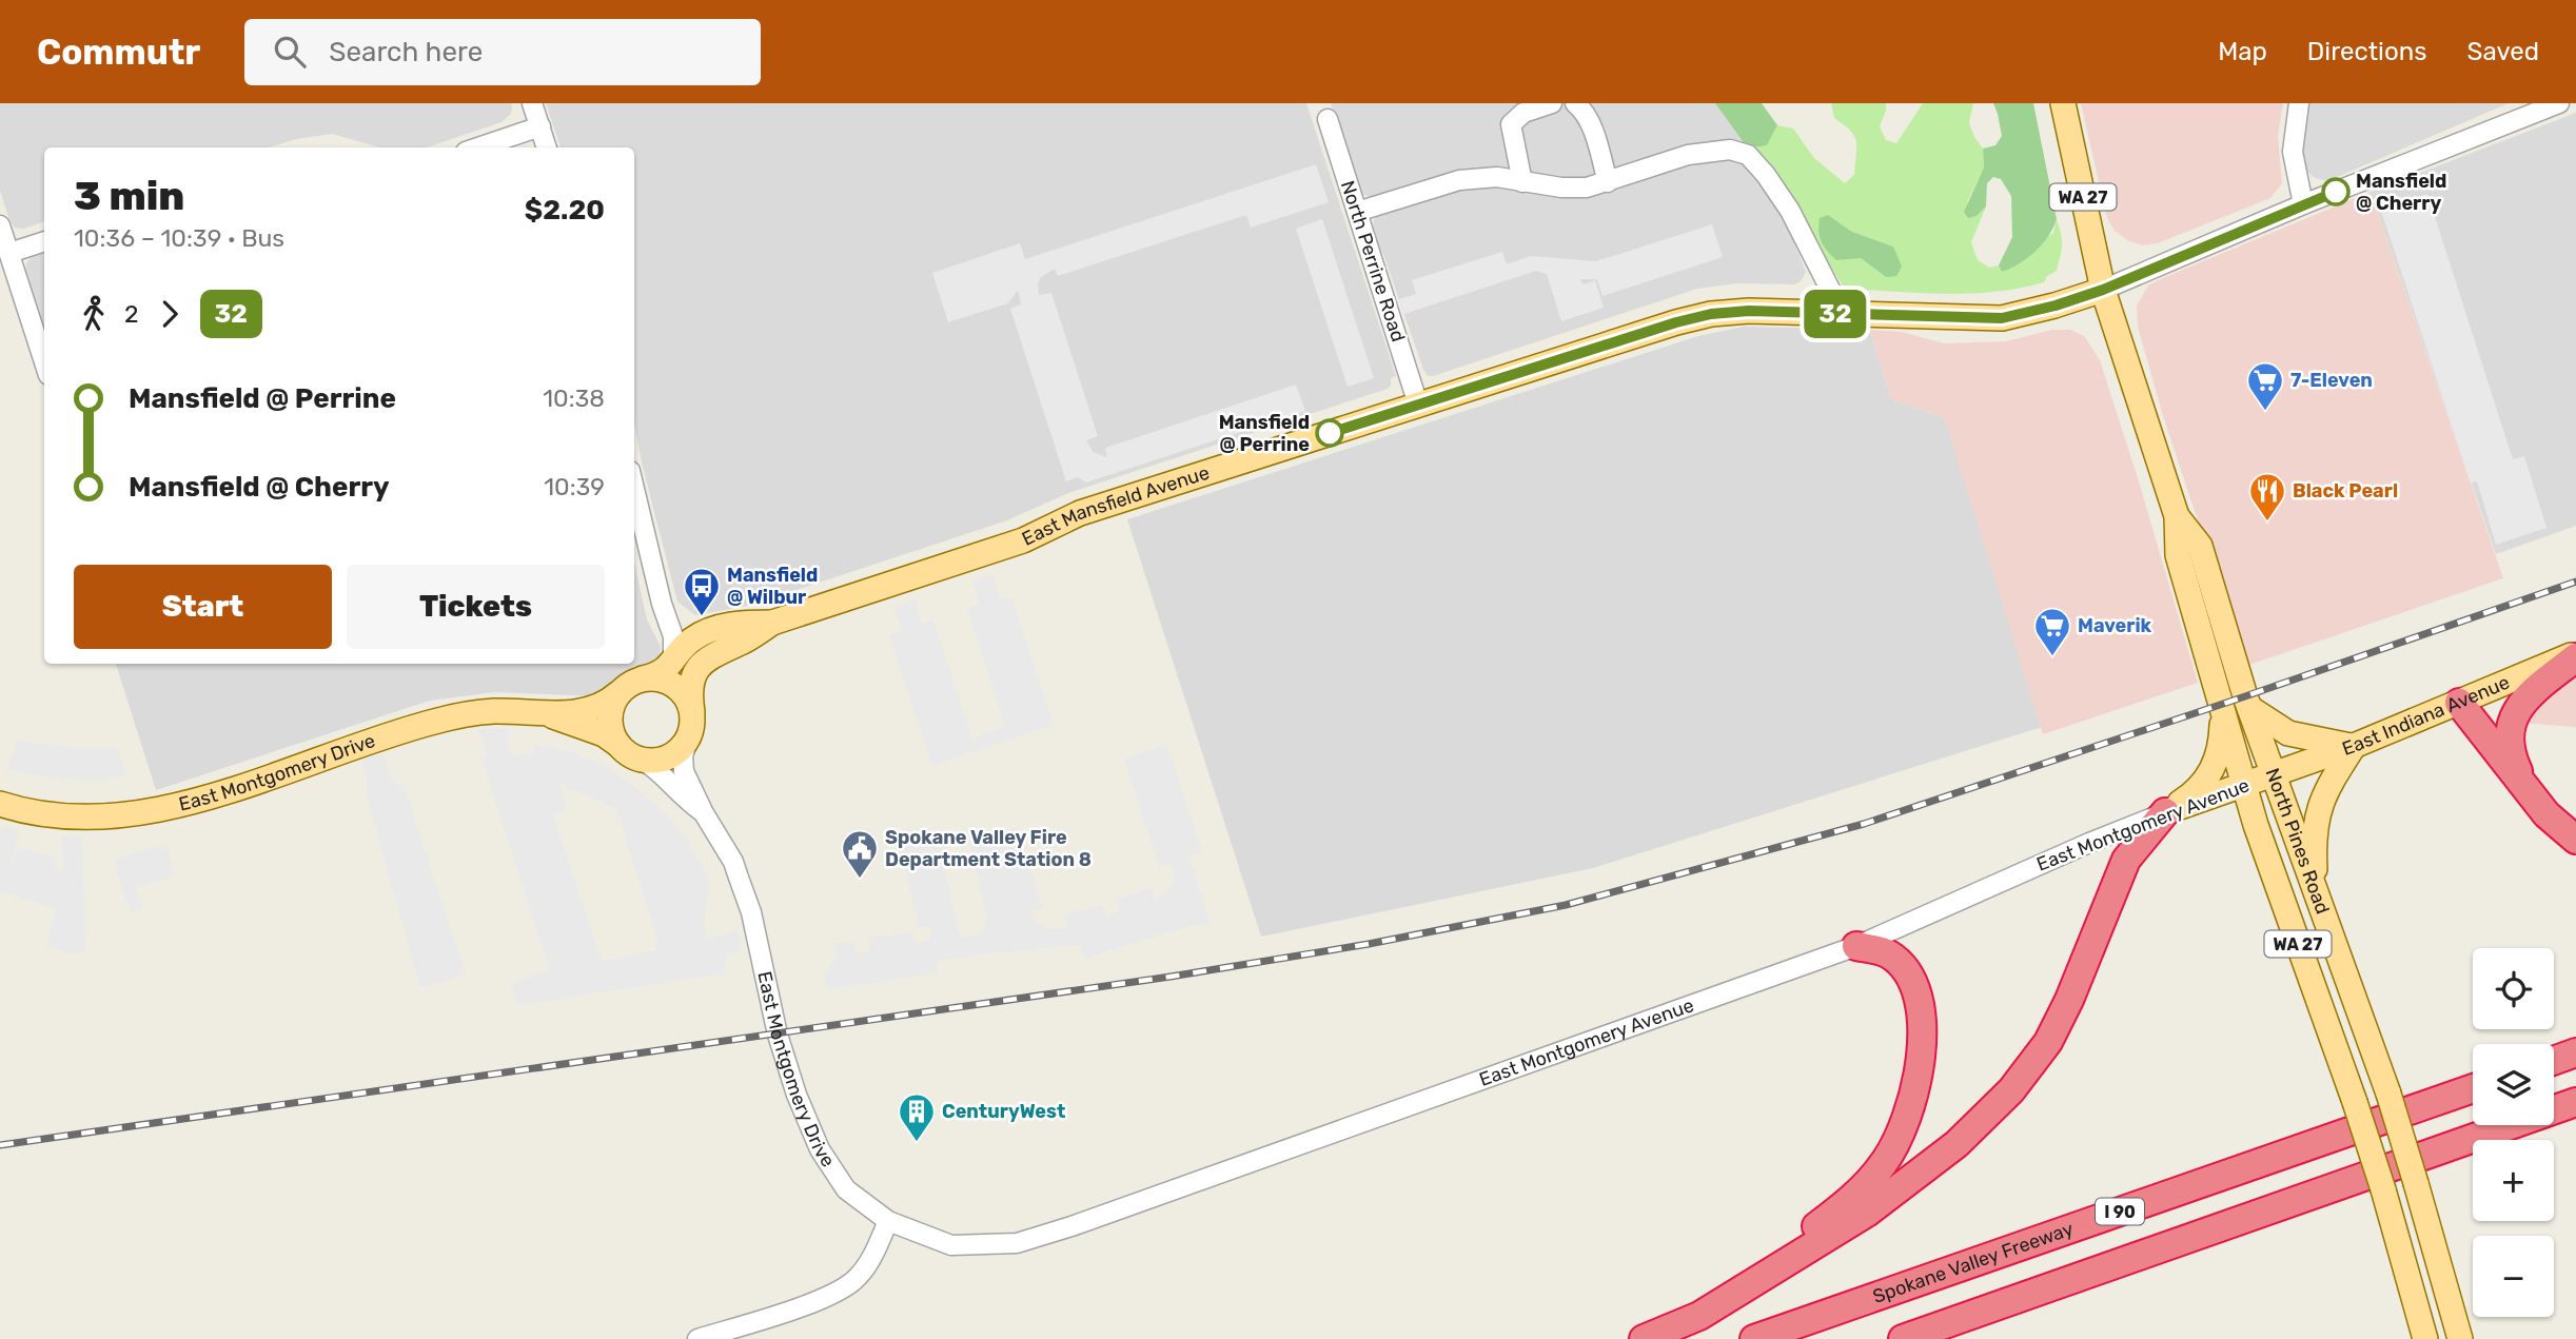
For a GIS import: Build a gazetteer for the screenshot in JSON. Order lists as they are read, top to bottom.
{
  "streets": {
    "highway": ["I 90", "Spokane Valley Freeway"],
    "main road": [
      "WA 27",
      "East Mansfield Avenue",
      "East Indiana Avenue",
      "East Montgomery Drive",
      "East Montgomery Avenue",
      "North Pines Road"
    ],
    "street": ["North Perrine Road"]
  },
  "crossings": [
    ["North Perrine Road", "East Mansfield Avenue"],
    ["East Mansfield Avenue", "East Montgomery Drive"],
    ["East Mansfield Avenue", "North Pines Road"],
    ["East Indiana Avenue", "East Montgomery Avenue"],
    ["East Indiana Avenue", "North Pines Road"],
    ["East Montgomery Drive", "East Montgomery Avenue"],
    ["East Montgomery Avenue", "North Pines Road"]
  ],
  "places": {
    "other": ["Mansfield @ Cherry", "Mansfield @ Perrine"],
    "supermarket": ["7-Eleven", "Maverik"],
    "restaurant": ["Black Pearl"],
    "bus stop": ["Mansfield @ Wilbur"],
    "public building": ["Spokane Valley Fire Department Station 8"],
    "building": ["CenturyWest"]
  },
  "lines": ["bus line 32"],
  "page": {
    "header": "Commutr",
    "search": "Search here",
    "nav": ["Map", "Directions", "Saved"],
    "on_map": "32",
    "heading": ["3 min", "10:36 – 10:39 · Bus", "$2.20"],
    "legs": ["2", "32"],
    "list": [
      {
        "name": "Mansfield @ Perrine",
        "value": "10:38"
      },
      {
        "name": "Mansfield @ Cherry",
        "value": "10:39"
      }
    ],
    "buttons": ["Start", "Tickets"],
    "map_buttons": ["+", "−"]
  }
}
